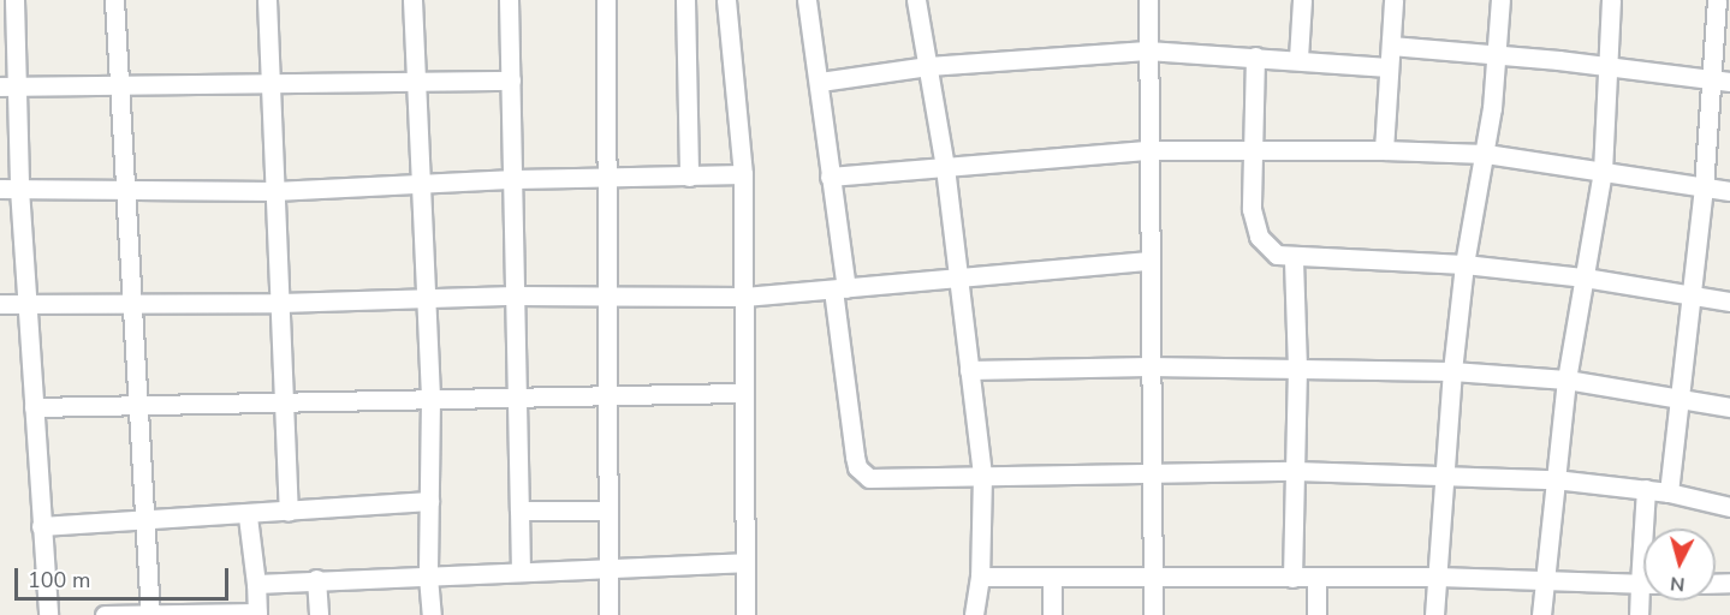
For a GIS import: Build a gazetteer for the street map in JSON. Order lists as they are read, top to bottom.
{
  "scale_bar": "100 m",
  "north": "bottom"
}
